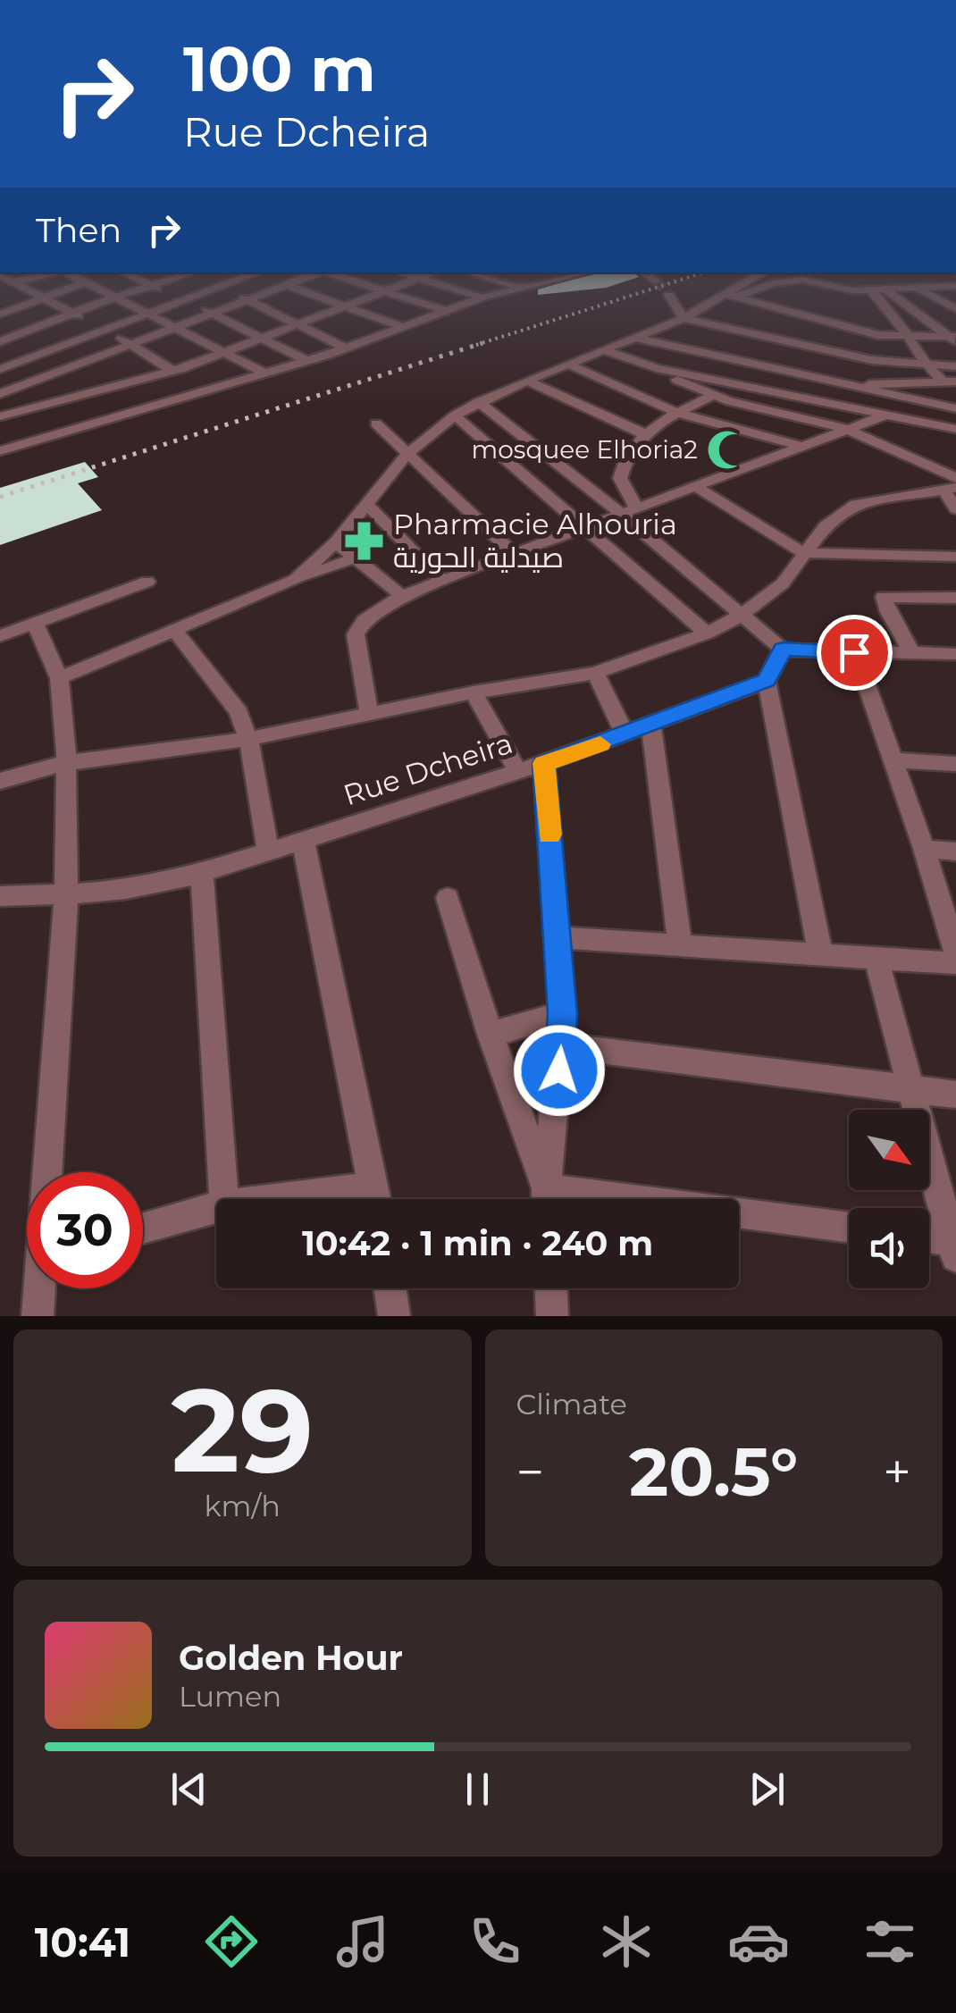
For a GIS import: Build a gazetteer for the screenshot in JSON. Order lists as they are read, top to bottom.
{
  "streets": {
    "street": ["Rue Dcheira"]
  },
  "places": {
    "mosque": ["mosquee Elhoria2"],
    "pharmacy": ["Pharmacie Alhouria صيدلية الحورية"]
  },
  "north": "bottom right",
  "page": {
    "turn": ["100 m", "Rue Dcheira"],
    "then": "Then",
    "limit": "30",
    "trip": "10:42 · 1 min · 240 m",
    "tile": [
      ["29", "km/h"],
      "Climate"
    ],
    "heat": ["−", "20.5°", "+"],
    "song": ["Golden Hour", "Lumen"],
    "tabs": "10:41"
  }
}
